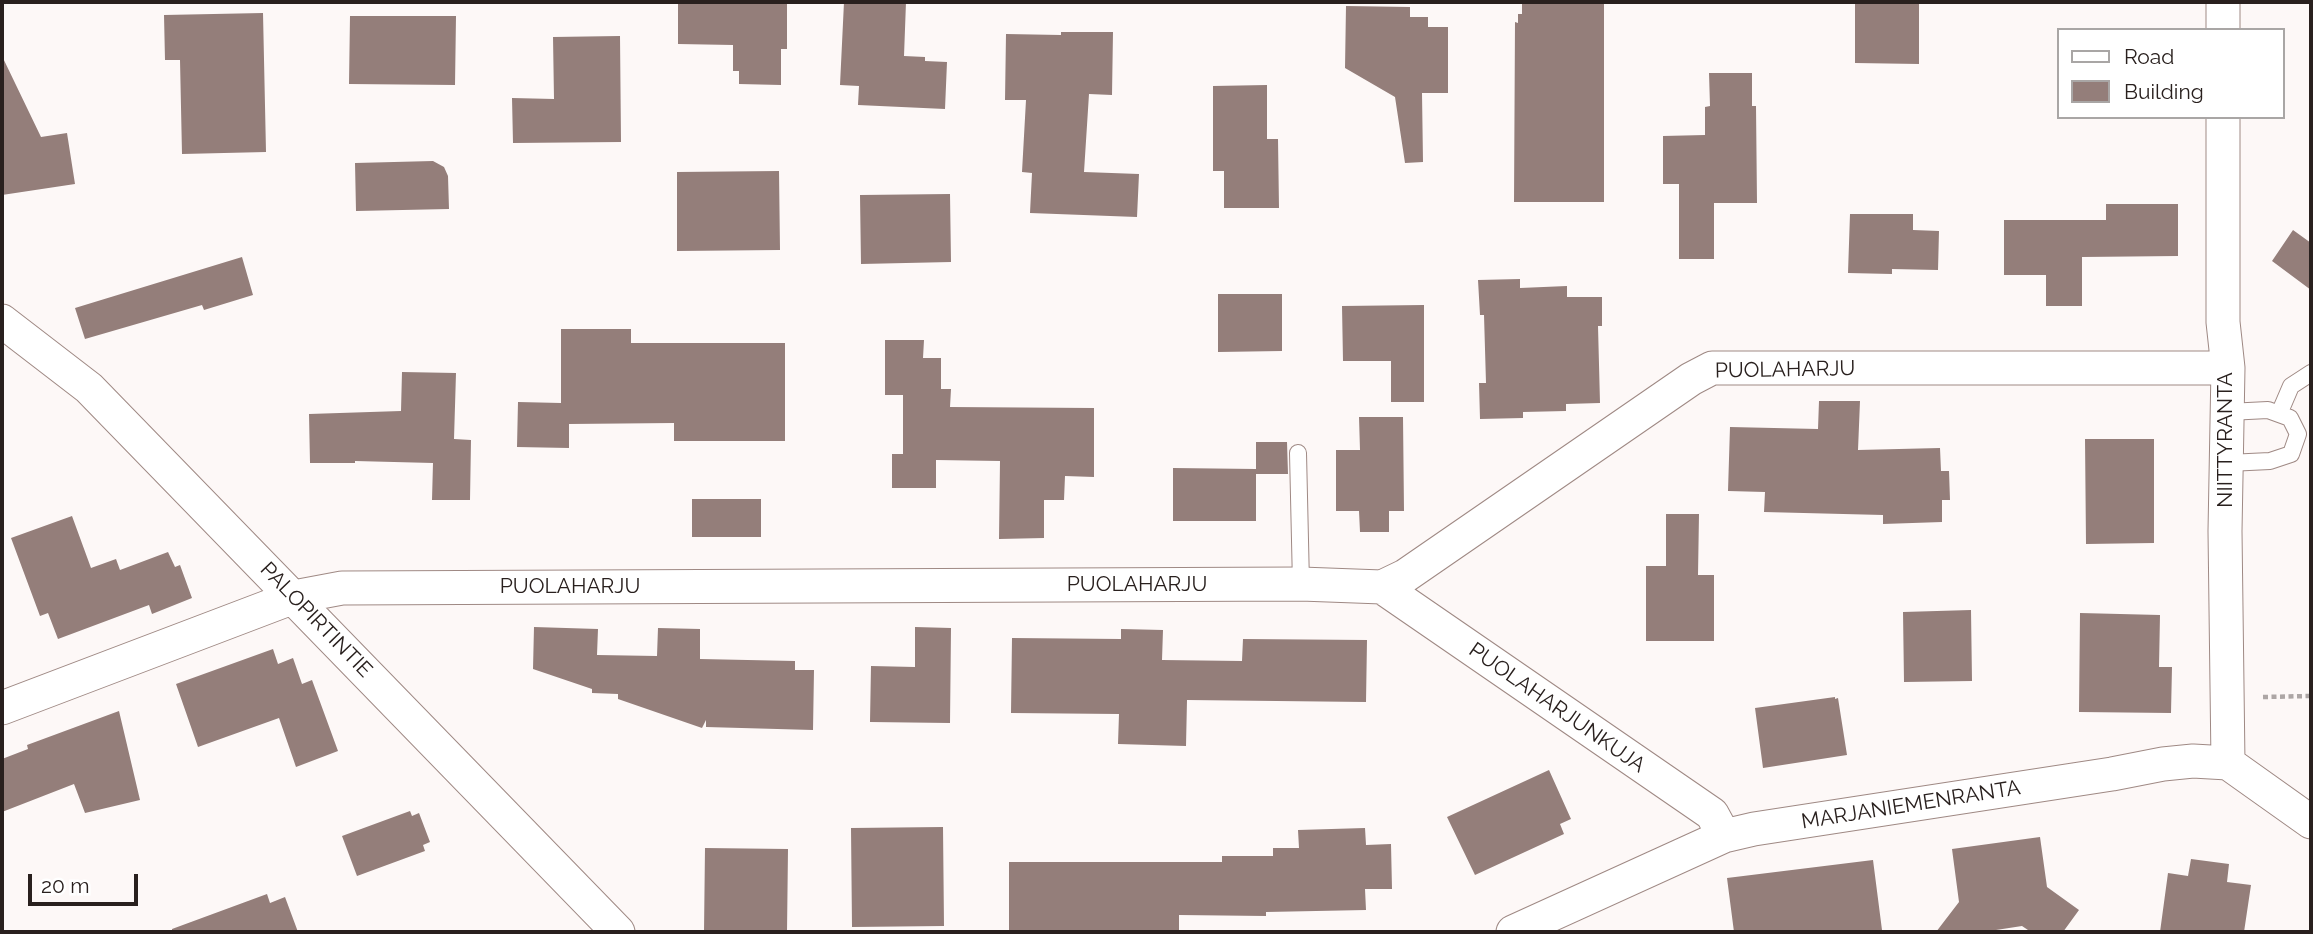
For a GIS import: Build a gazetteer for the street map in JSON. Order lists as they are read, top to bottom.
{
  "streets": {
    "street": [
      "PUOLAHARJU",
      "NIITTYRANTA",
      "PALOPIRTINTIE",
      "PUOLAHARJUNKUJA",
      "MARJANIEMENRANTA"
    ]
  },
  "crossings": [
    ["PUOLAHARJU", "NIITTYRANTA"],
    ["PUOLAHARJU", "PALOPIRTINTIE"],
    ["PUOLAHARJU", "PUOLAHARJUNKUJA"],
    ["NIITTYRANTA", "MARJANIEMENRANTA"],
    ["PUOLAHARJUNKUJA", "MARJANIEMENRANTA"]
  ],
  "legend": ["Road", "Building"],
  "scale_bar": "20 m"
}
